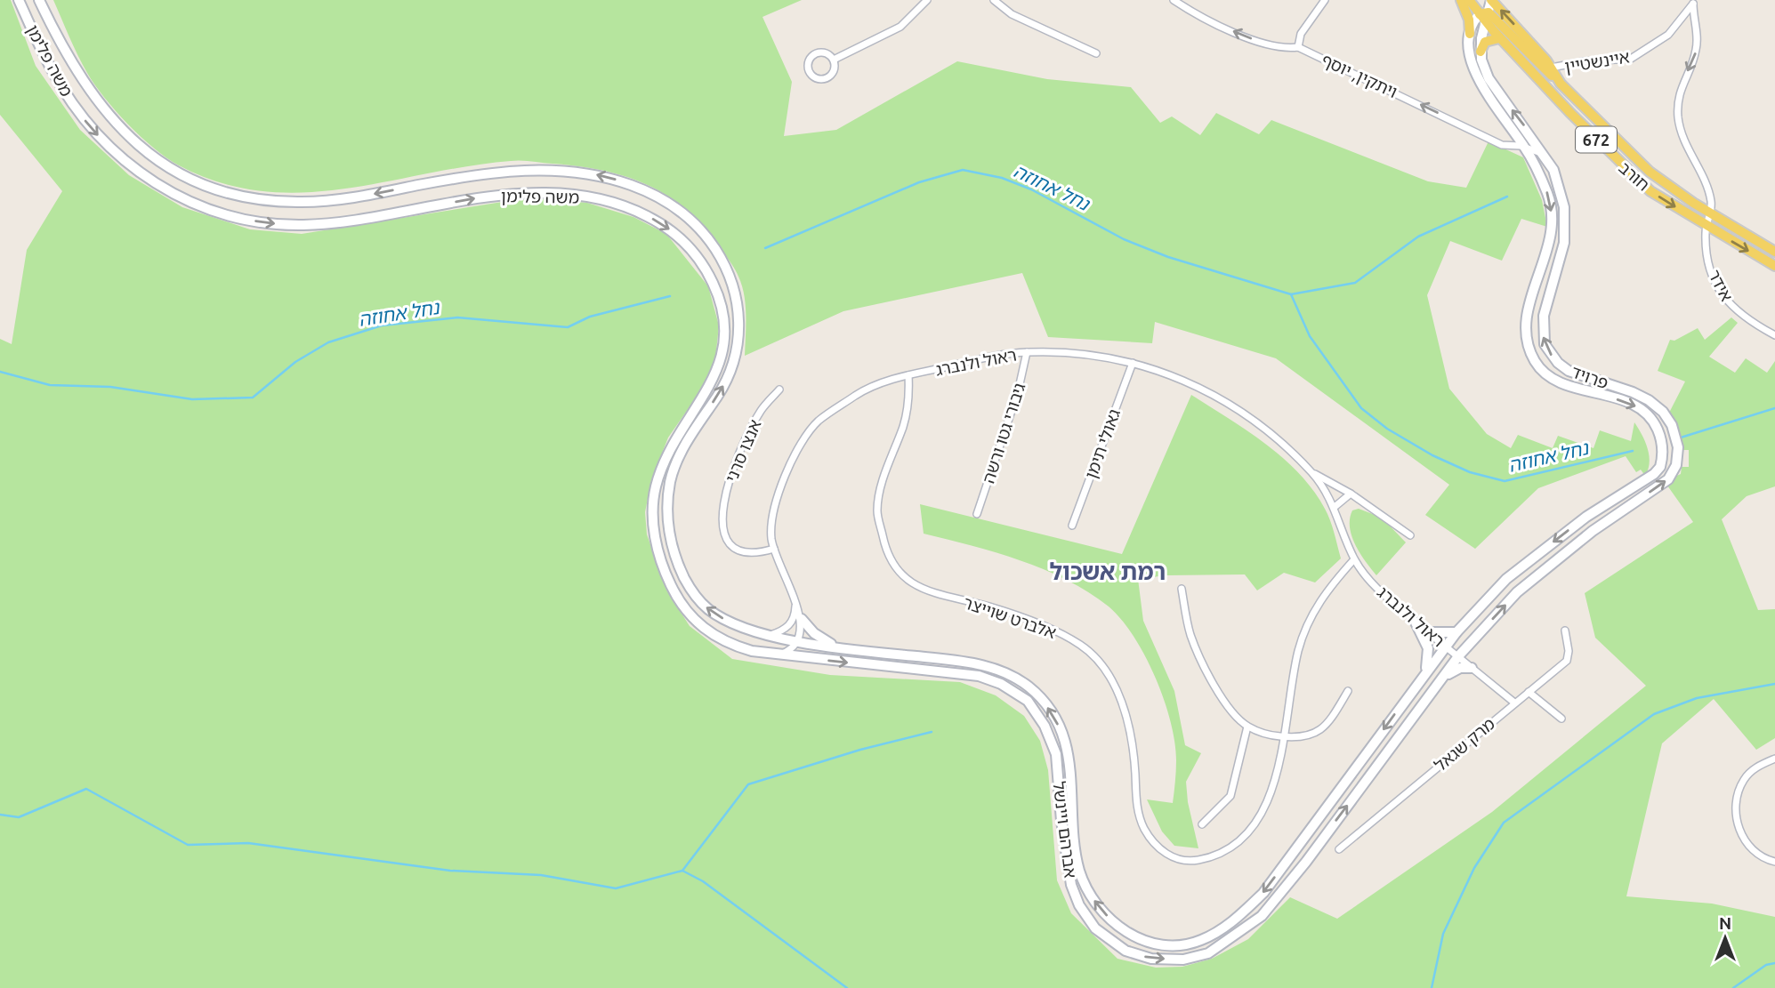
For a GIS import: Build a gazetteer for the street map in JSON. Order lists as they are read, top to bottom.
{
  "streets": {
    "main road": [
      "משה פלימן",
      "672",
      "חורב",
      "פרויד",
      "אברהם ויינשל"
    ],
    "street": [
      "איינשטיין",
      "ויתקין, יוסף",
      "אידר",
      "ראול ולנברג",
      "גיבורי גטו ורשה",
      "גאולי תימן",
      "אנצו סרני",
      "אלברט שוייצר",
      "מרק שגאל"
    ]
  },
  "crossings": [
    ["משה פלימן", "אברהם ויינשל"],
    ["איינשטיין", "חורב"],
    ["ויתקין, יוסף", "פרויד"],
    ["חורב", "אידר"],
    ["חורב", "פרויד"],
    ["ראול ולנברג", "פרויד"],
    ["ראול ולנברג", "גיבורי גטו ורשה"],
    ["ראול ולנברג", "גאולי תימן"],
    ["ראול ולנברג", "אנצו סרני"],
    ["ראול ולנברג", "אלברט שוייצר"],
    ["ראול ולנברג", "מרק שגאל"],
    ["ראול ולנברג", "אברהם ויינשל"],
    ["פרויד", "אברהם ויינשל"]
  ],
  "one_way": ["ויתקין, יוסף"],
  "districts": ["רמת אשכול"],
  "water": ["נחל אחוזה"],
  "north": "top"
}
